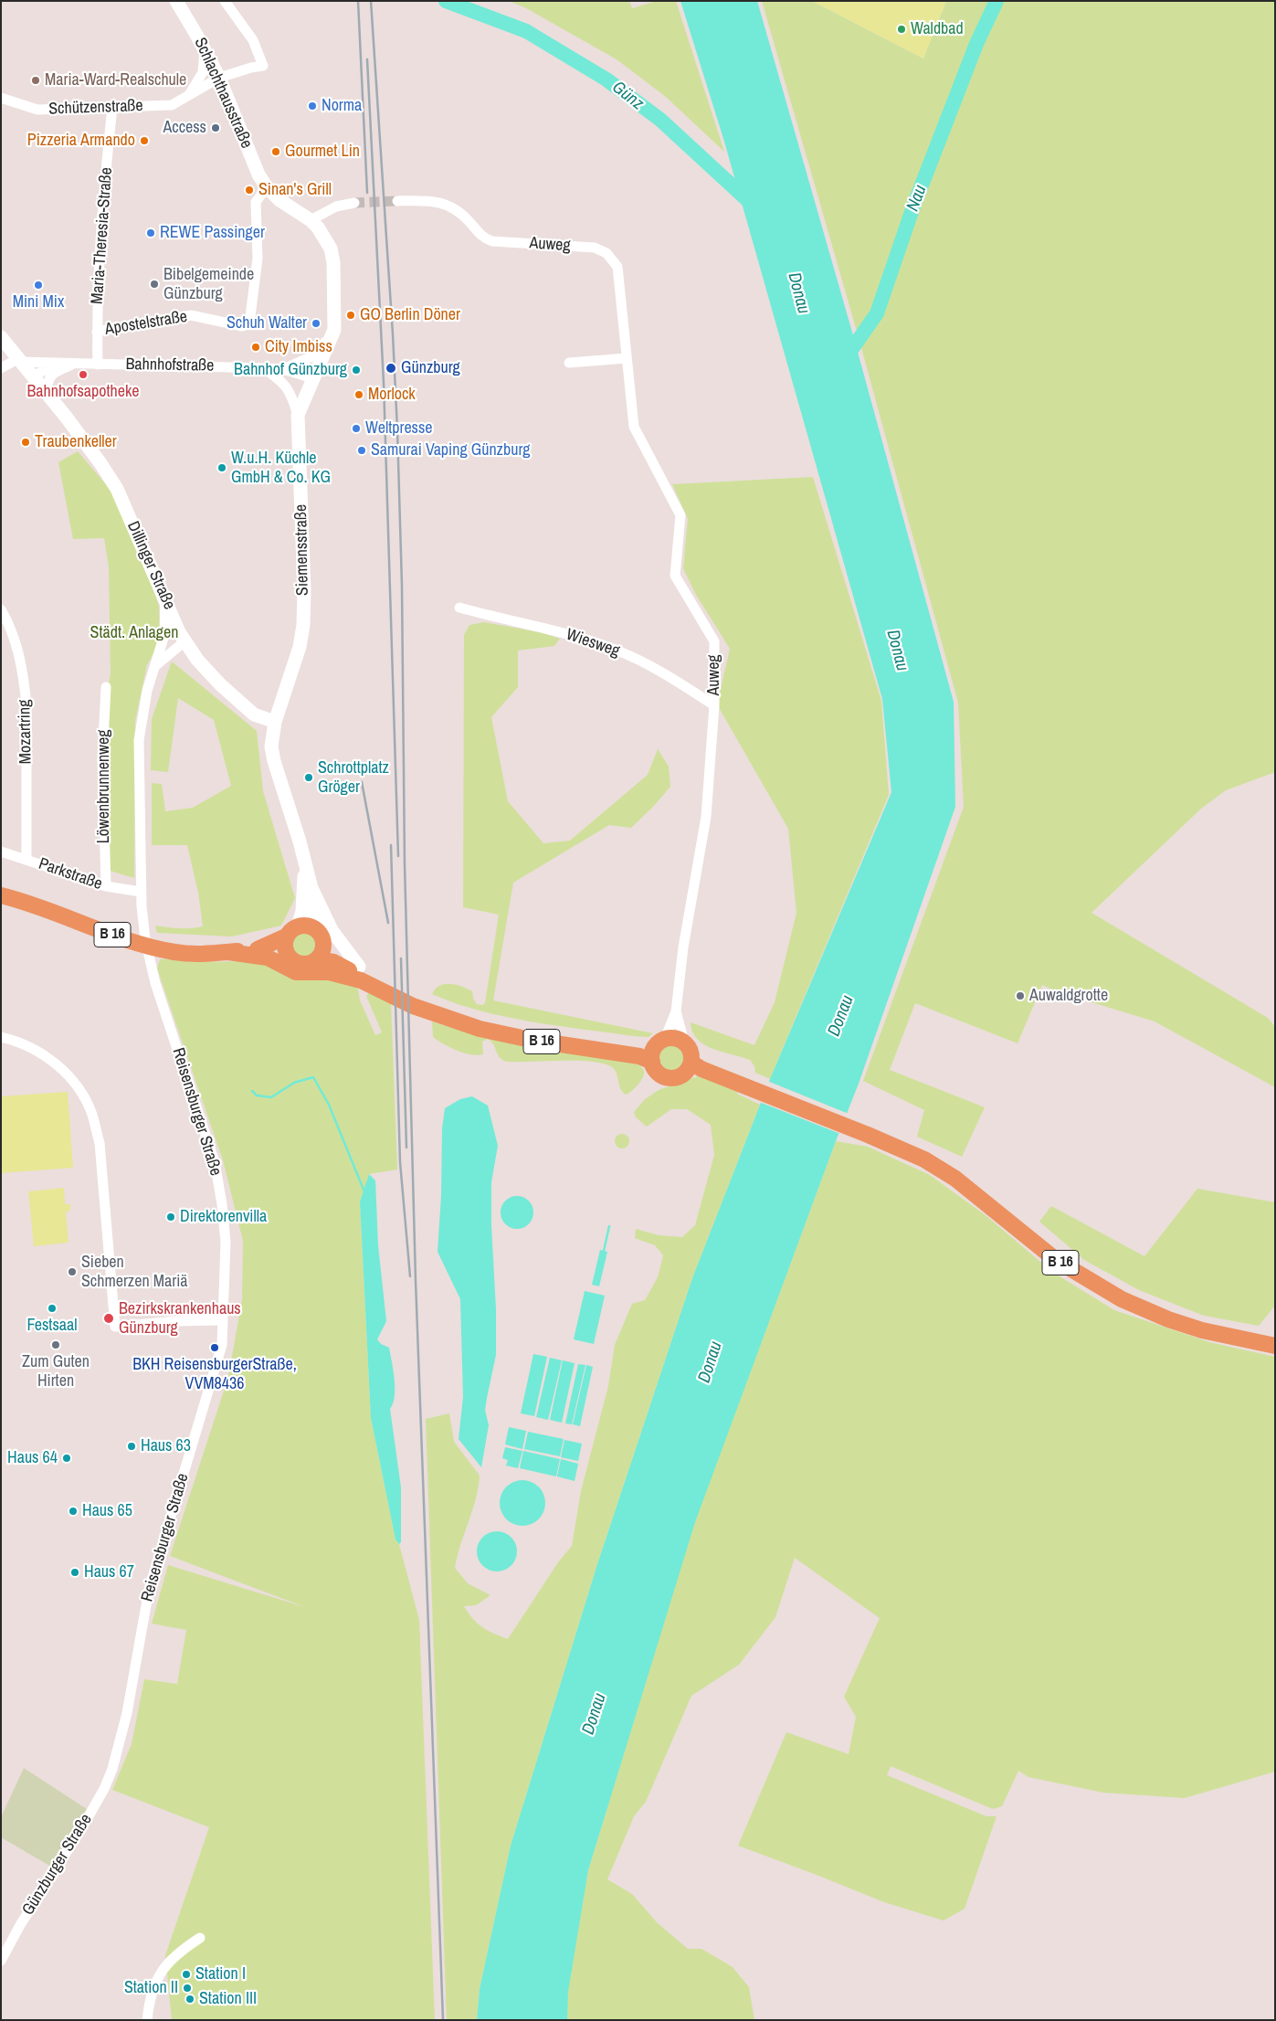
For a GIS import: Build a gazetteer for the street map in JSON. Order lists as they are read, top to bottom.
{
  "streets": {
    "main road": [
      "Schlachthausstraße",
      "Siemensstraße",
      "Dillinger Straße",
      "B 16"
    ],
    "street": [
      "Schützenstraße",
      "Maria-Theresia-Straße",
      "Auweg",
      "Apostelstraße",
      "Bahnhofstraße",
      "Wiesweg",
      "Mozartring",
      "Löwenbrunnenweg",
      "Parkstraße",
      "Reisensburger Straße",
      "Günzburger Straße"
    ]
  },
  "crossings": [
    ["Schlachthausstraße", "Schützenstraße"],
    ["Schlachthausstraße", "Apostelstraße"],
    ["Schlachthausstraße", "Bahnhofstraße"],
    ["Schlachthausstraße", "Siemensstraße"],
    ["Schützenstraße", "Maria-Theresia-Straße"],
    ["Maria-Theresia-Straße", "Apostelstraße"],
    ["Maria-Theresia-Straße", "Bahnhofstraße"],
    ["Auweg", "Wiesweg"],
    ["Auweg", "B 16"],
    ["Bahnhofstraße", "Siemensstraße"],
    ["Bahnhofstraße", "Dillinger Straße"],
    ["Siemensstraße", "Dillinger Straße"],
    ["Dillinger Straße", "Reisensburger Straße"],
    ["Mozartring", "Parkstraße"],
    ["Löwenbrunnenweg", "Parkstraße"],
    ["Parkstraße", "Reisensburger Straße"],
    ["Reisensburger Straße", "Günzburger Straße"]
  ],
  "water": ["Günz", "Nau", "Donau"],
  "parks": ["Städt. Anlagen"],
  "places": [
    "Waldbad",
    "Maria-Ward-Realschule",
    "Norma",
    "Access",
    "Pizzeria Armando",
    "Gourmet Lin",
    "Sinan's Grill",
    "REWE Passinger",
    "Bibelgemeinde Günzburg",
    "Mini Mix",
    "GO Berlin Döner",
    "Schuh Walter",
    "City Imbiss",
    "Günzburg",
    "Bahnhof Günzburg",
    "Bahnhofsapotheke",
    "Morlock",
    "Weltpresse",
    "Traubenkeller",
    "Samurai Vaping Günzburg",
    "W.u.H. Küchle GmbH & Co. KG",
    "Schrottplatz Gröger",
    "Auwaldgrotte",
    "Direktorenvilla",
    "Sieben Schmerzen Mariä",
    "Festsaal",
    "Bezirkskrankenhaus Günzburg",
    "Zum Guten Hirten",
    "BKH ReisensburgerStraße, VVM8436",
    "Haus 63",
    "Haus 64",
    "Haus 65",
    "Haus 67",
    "Station I",
    "Station II",
    "Station III"
  ]
}
